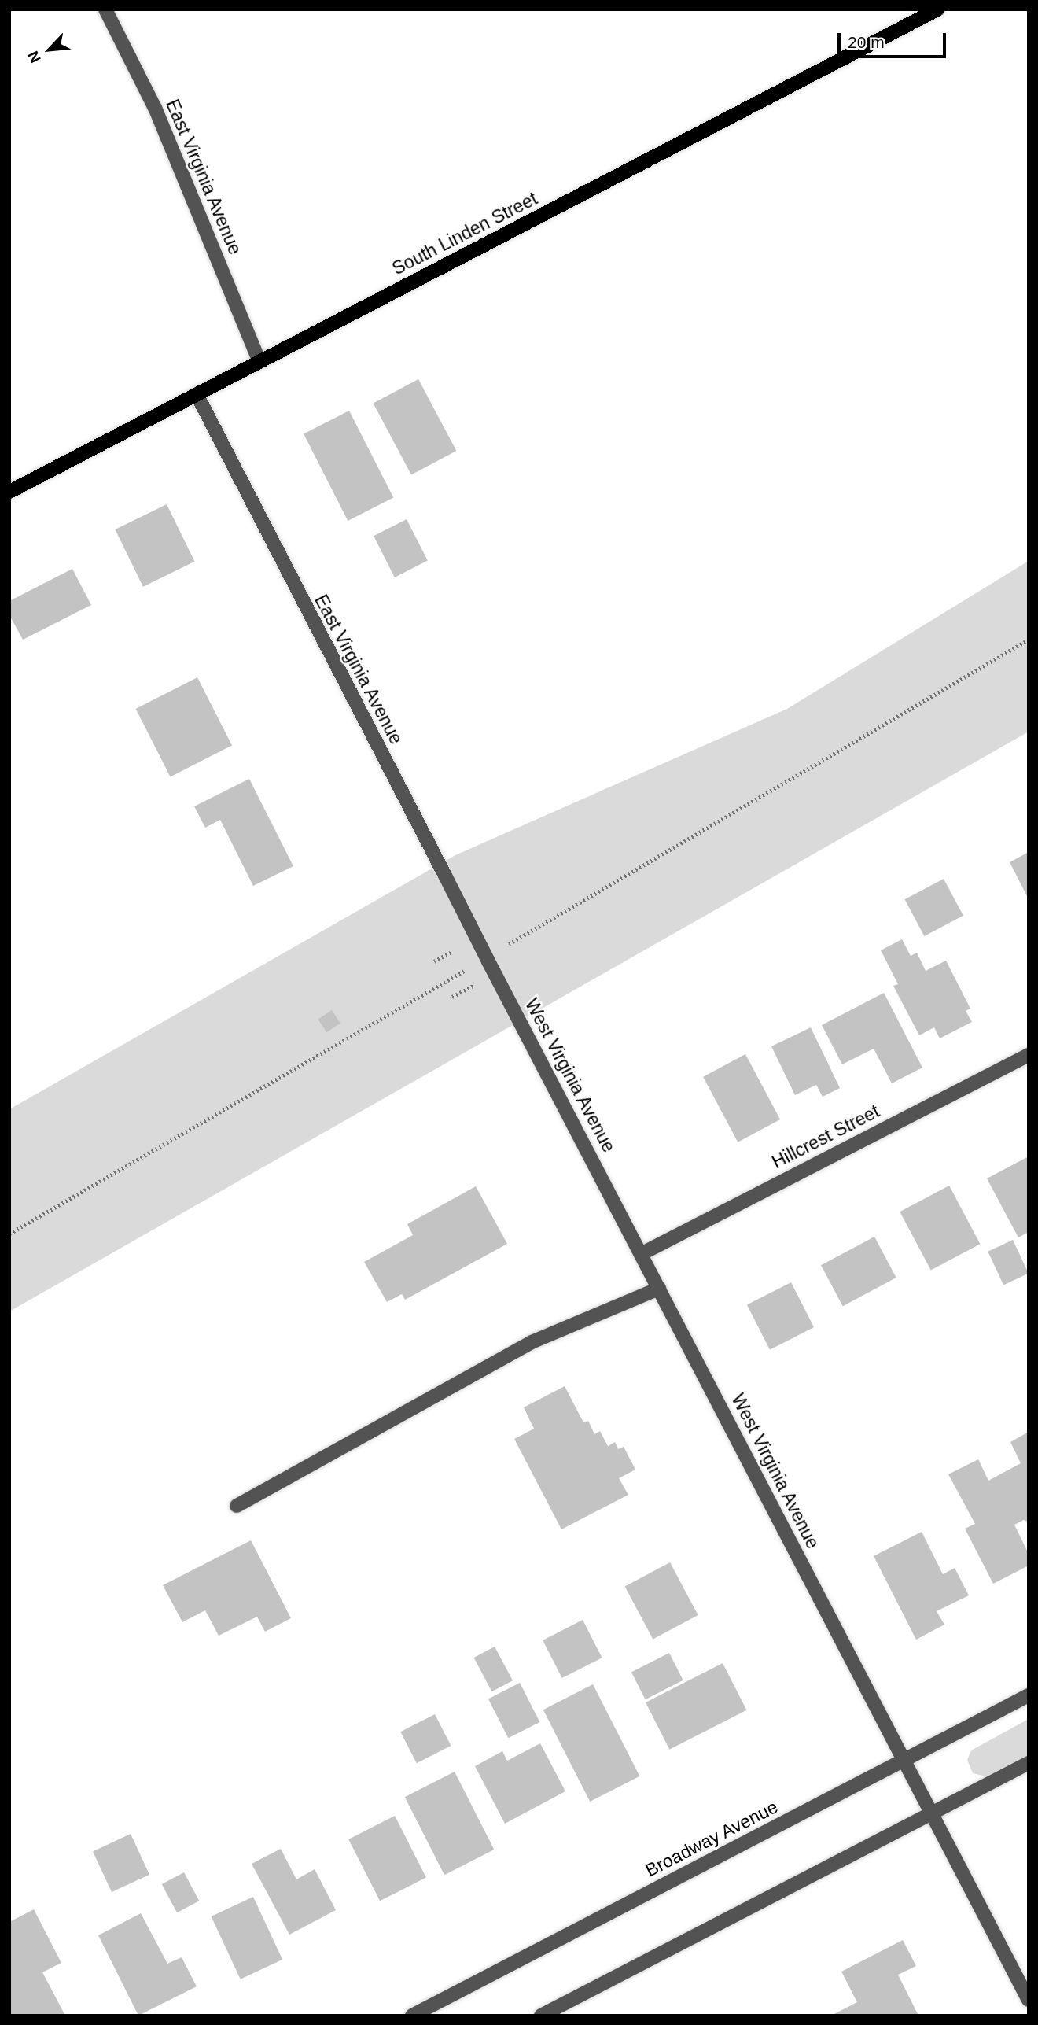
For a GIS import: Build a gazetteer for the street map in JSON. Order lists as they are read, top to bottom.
{
  "streets": {
    "main road": ["South Linden Street"],
    "street": [
      "East Virginia Avenue",
      "West Virginia Avenue",
      "Hillcrest Street",
      "Broadway Avenue"
    ]
  },
  "crossings": [
    ["East Virginia Avenue", "South Linden Street"],
    ["East Virginia Avenue", "West Virginia Avenue"],
    ["West Virginia Avenue", "Hillcrest Street"],
    ["West Virginia Avenue", "Broadway Avenue"]
  ],
  "scale_bar": "20 m",
  "north": "bottom left"
}
